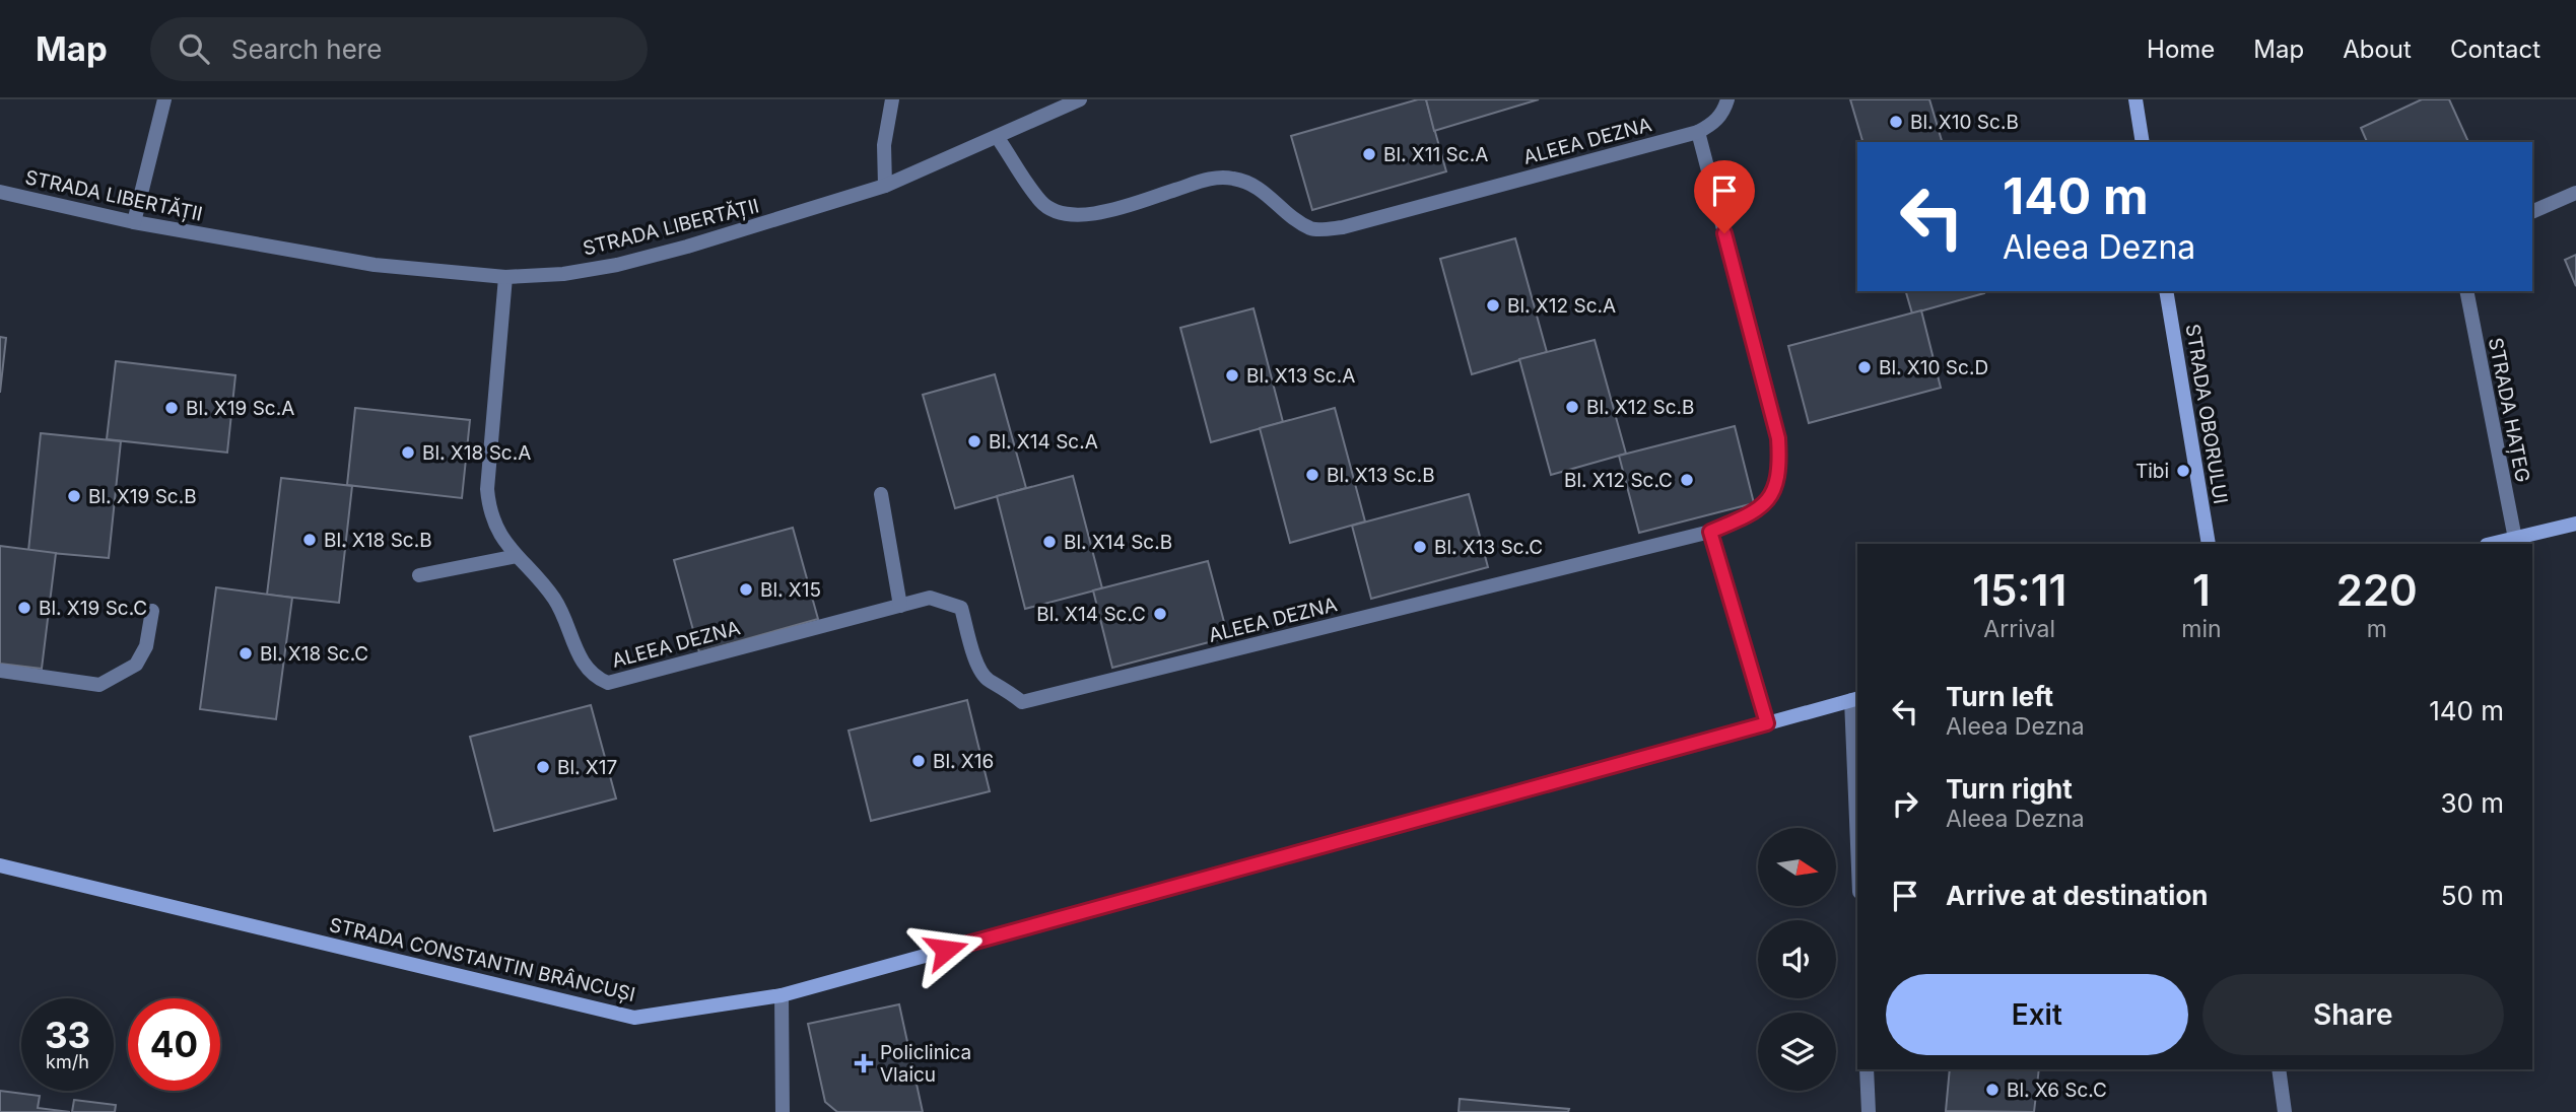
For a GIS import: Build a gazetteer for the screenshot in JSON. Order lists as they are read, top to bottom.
{
  "streets": {
    "street": [
      "ALEEA DEZNA",
      "STRADA LIBERTĂȚII",
      "STRADA HAȚEG",
      "STRADA OBORULUI",
      "STRADA CONSTANTIN BRÂNCUȘI"
    ]
  },
  "crossings": [
    ["ALEEA DEZNA", "STRADA LIBERTĂȚII"]
  ],
  "places": {
    "other": [
      "Bl. X10 Sc.B",
      "Bl. X11 Sc.A",
      "Bl. X12 Sc.A",
      "Bl. X10 Sc.D",
      "Bl. X13 Sc.A",
      "Bl. X12 Sc.B",
      "Bl. X19 Sc.A",
      "Bl. X14 Sc.A",
      "Bl. X18 Sc.A",
      "Tibi",
      "Bl. X13 Sc.B",
      "Bl. X12 Sc.C",
      "Bl. X19 Sc.B",
      "Bl. X18 Sc.B",
      "Bl. X14 Sc.B",
      "Bl. X13 Sc.C",
      "Bl. X15",
      "Bl. X19 Sc.C",
      "Bl. X14 Sc.C",
      "Bl. X18 Sc.C",
      "Bl. X16",
      "Bl. X17",
      "Bl. X6 Sc.C"
    ],
    "health": ["Policlinica Vlaicu"]
  },
  "north": "right",
  "page": {
    "header": "Map",
    "search": "Search here",
    "nav": [
      "Home",
      "Map",
      "About",
      "Contact"
    ],
    "turn": ["140 m", "Aleea Dezna"],
    "eta": [
      "15:11",
      "Arrival",
      "1",
      "min",
      "220",
      "m"
    ],
    "list": [
      {
        "name": "Turn left",
        "note": "Aleea Dezna",
        "value": "140 m"
      },
      {
        "name": "Turn right",
        "note": "Aleea Dezna",
        "value": "30 m"
      },
      {
        "name": "Arrive at destination",
        "value": "50 m"
      }
    ],
    "buttons": ["Exit", "Share"],
    "speed": "33 km/h",
    "limit": "40"
  }
}
